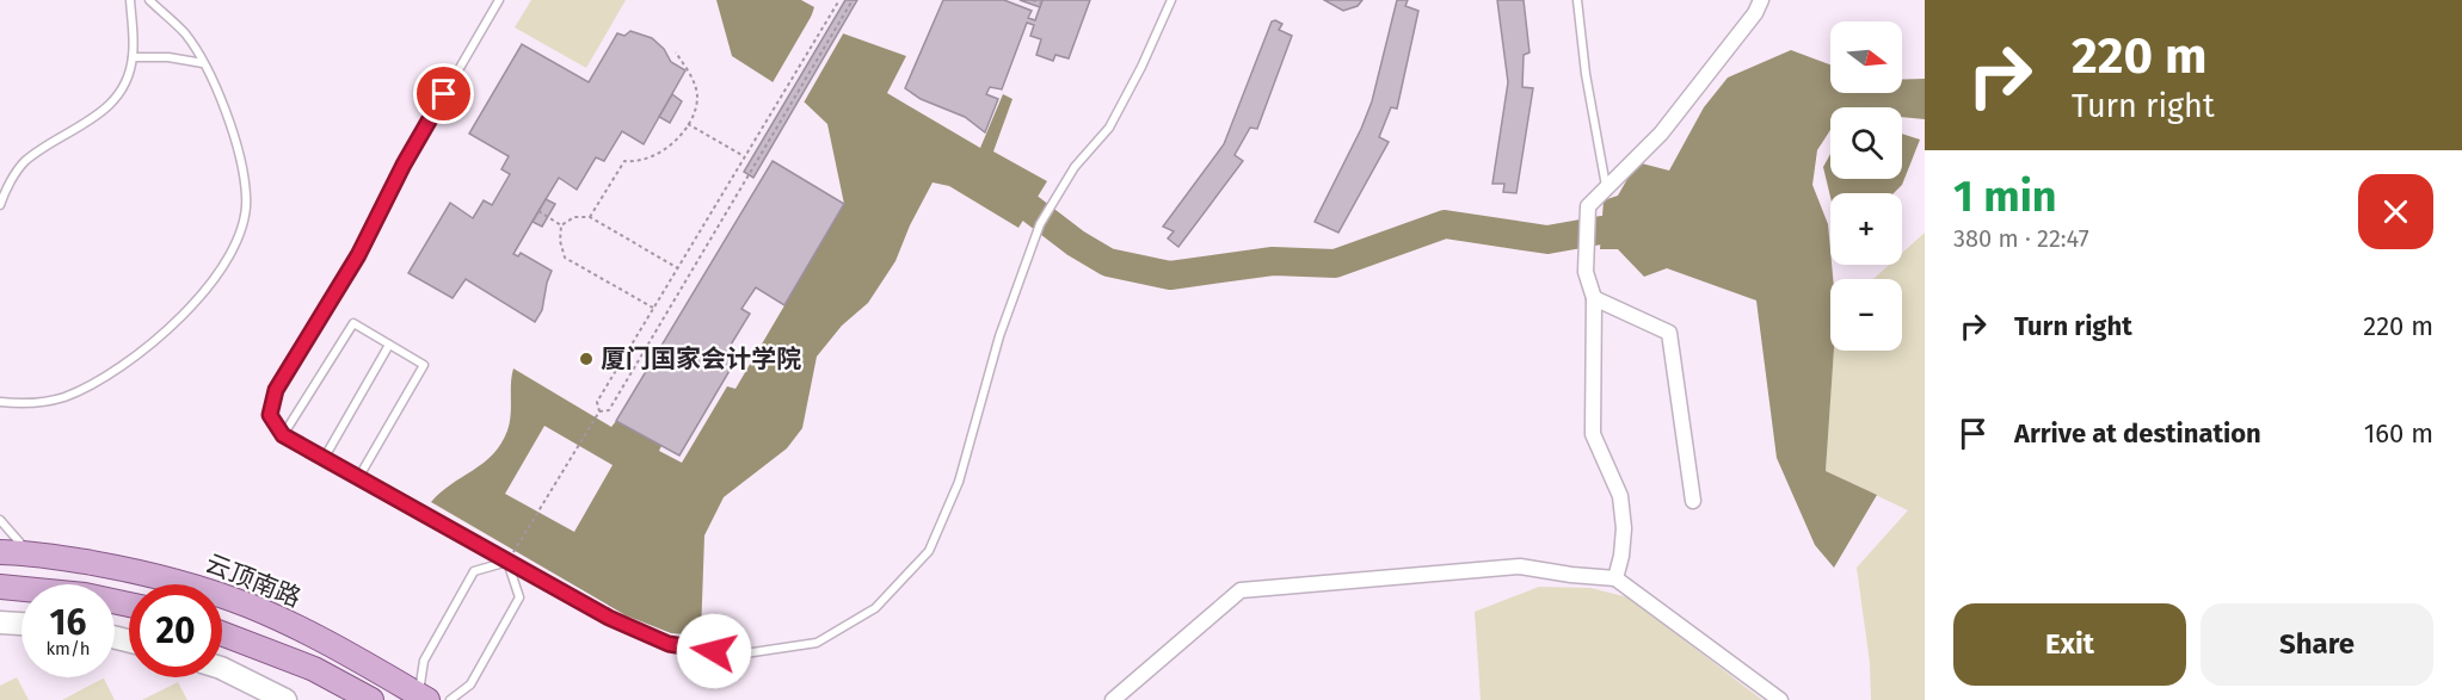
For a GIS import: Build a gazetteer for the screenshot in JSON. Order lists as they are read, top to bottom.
{
  "streets": {
    "main road": ["云顶南路"]
  },
  "places": ["厦门国家会计学院"],
  "north": "right",
  "page": {
    "turn": ["220 m", "Turn right"],
    "map_buttons": ["+", "−"],
    "heading": ["1 min", "380 m · 22:47"],
    "list": [
      {
        "name": "Turn right",
        "value": "220 m"
      },
      {
        "name": "Arrive at destination",
        "value": "160 m"
      }
    ],
    "speed": "16 km/h",
    "limit": "20",
    "buttons": ["Exit", "Share"]
  }
}
